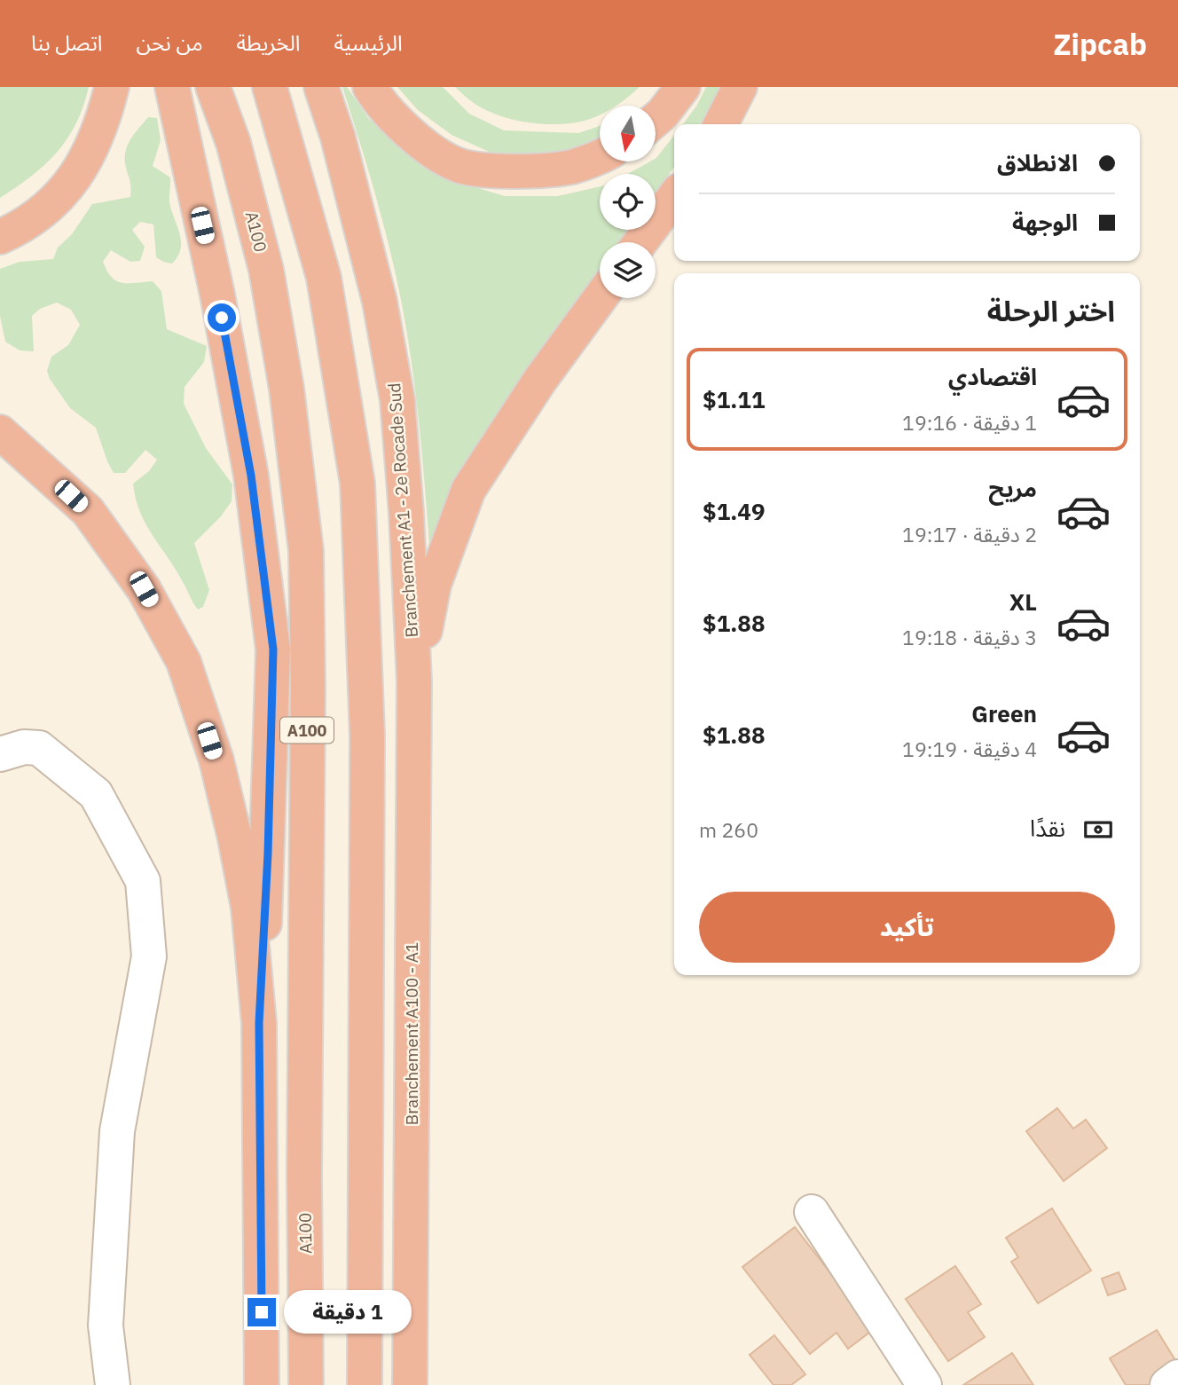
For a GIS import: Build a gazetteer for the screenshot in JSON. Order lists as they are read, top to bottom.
{
  "streets": {
    "highway": ["A100", "Branchement A1 - 2e Rocade Sud", "Branchement A100 - A1"]
  },
  "crossings": [
    ["Branchement A1 - 2e Rocade Sud", "Branchement A100 - A1"]
  ],
  "north": "bottom",
  "page": {
    "header": "Zipcab",
    "nav": [
      "الرئيسية",
      "الخريطة",
      "من نحن",
      "اتصل بنا"
    ],
    "banner": ["الانطلاق", "الوجهة"],
    "heading": "اختر الرحلة",
    "list": [
      {
        "name": "اقتصادي",
        "note": "1 دقيقة · 19:16",
        "value": "$1.11"
      },
      {
        "name": "مريح",
        "note": "2 دقيقة · 19:17",
        "value": "$1.49"
      },
      {
        "name": "XL",
        "note": "3 دقيقة · 19:18",
        "value": "$1.88"
      },
      {
        "name": "Green",
        "note": "4 دقيقة · 19:19",
        "value": "$1.88"
      }
    ],
    "pay": ["نقدًا", "260 m"],
    "buttons": "تأكيد",
    "bubble": "1 دقيقة"
  }
}
